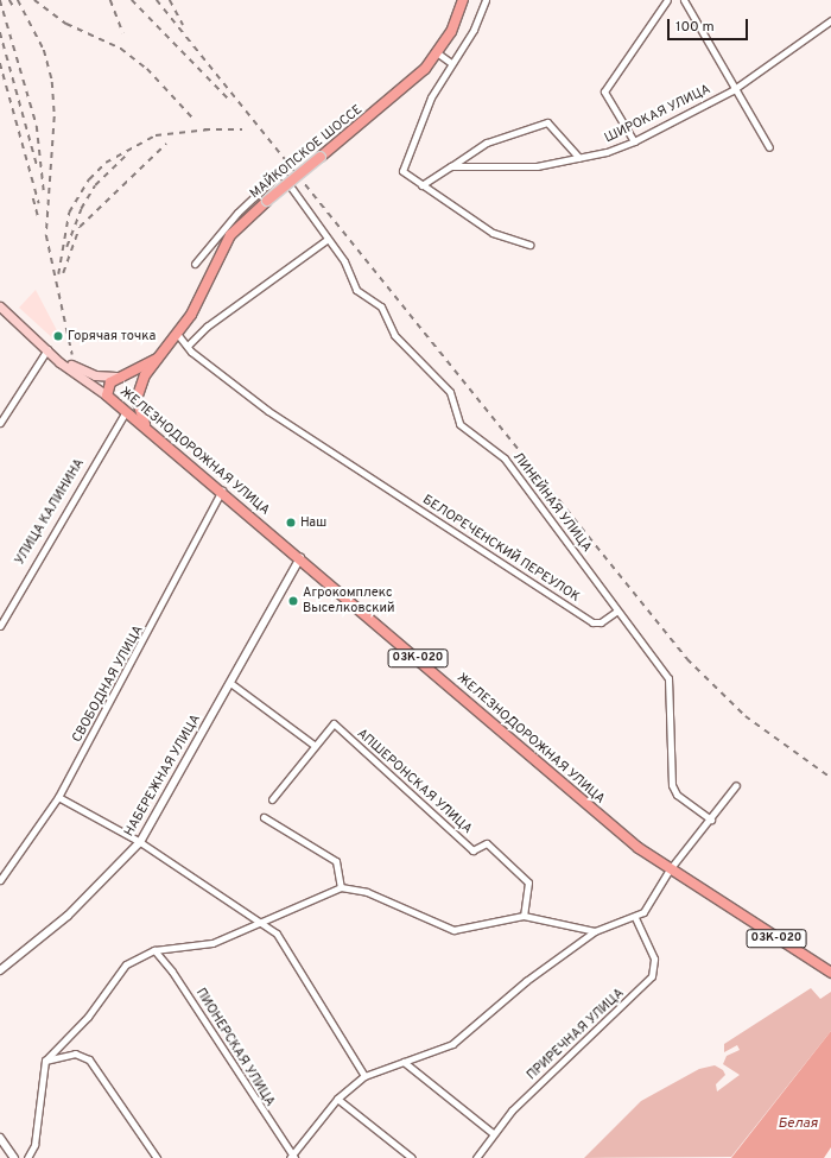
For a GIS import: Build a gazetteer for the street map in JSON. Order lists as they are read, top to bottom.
{
  "streets": {
    "main road": ["МАЙКОПСКОЕ ШОССЕ", "ЖЕЛЕЗНОДОРОЖНАЯ УЛИЦА", "03К-020"],
    "street": [
      "ШИРОКАЯ УЛИЦА",
      "ЛИНЕЙНАЯ УЛИЦА",
      "УЛИЦА КАЛИНИНА",
      "БЕЛОРЕЧЕНСКИЙ ПЕРЕУЛОК",
      "СВОБОДНАЯ УЛИЦА",
      "НАБЕРЕЖНАЯ УЛИЦА",
      "АПШЕРОНСКАЯ УЛИЦА",
      "ПРИРЕЧНАЯ УЛИЦА",
      "ПИОНЕРСКАЯ УЛИЦА"
    ]
  },
  "crossings": [
    ["МАЙКОПСКОЕ ШОССЕ", "БЕЛОРЕЧЕНСКИЙ ПЕРЕУЛОК"],
    ["ЖЕЛЕЗНОДОРОЖНАЯ УЛИЦА", "УЛИЦА КАЛИНИНА"],
    ["ЖЕЛЕЗНОДОРОЖНАЯ УЛИЦА", "СВОБОДНАЯ УЛИЦА"],
    ["ЖЕЛЕЗНОДОРОЖНАЯ УЛИЦА", "НАБЕРЕЖНАЯ УЛИЦА"],
    ["ЛИНЕЙНАЯ УЛИЦА", "БЕЛОРЕЧЕНСКИЙ ПЕРЕУЛОК"]
  ],
  "water": ["Белая"],
  "places": ["Горячая точка", "Наш", "Агрокомплекс Выселковский"],
  "scale_bar": "100 m"
}
